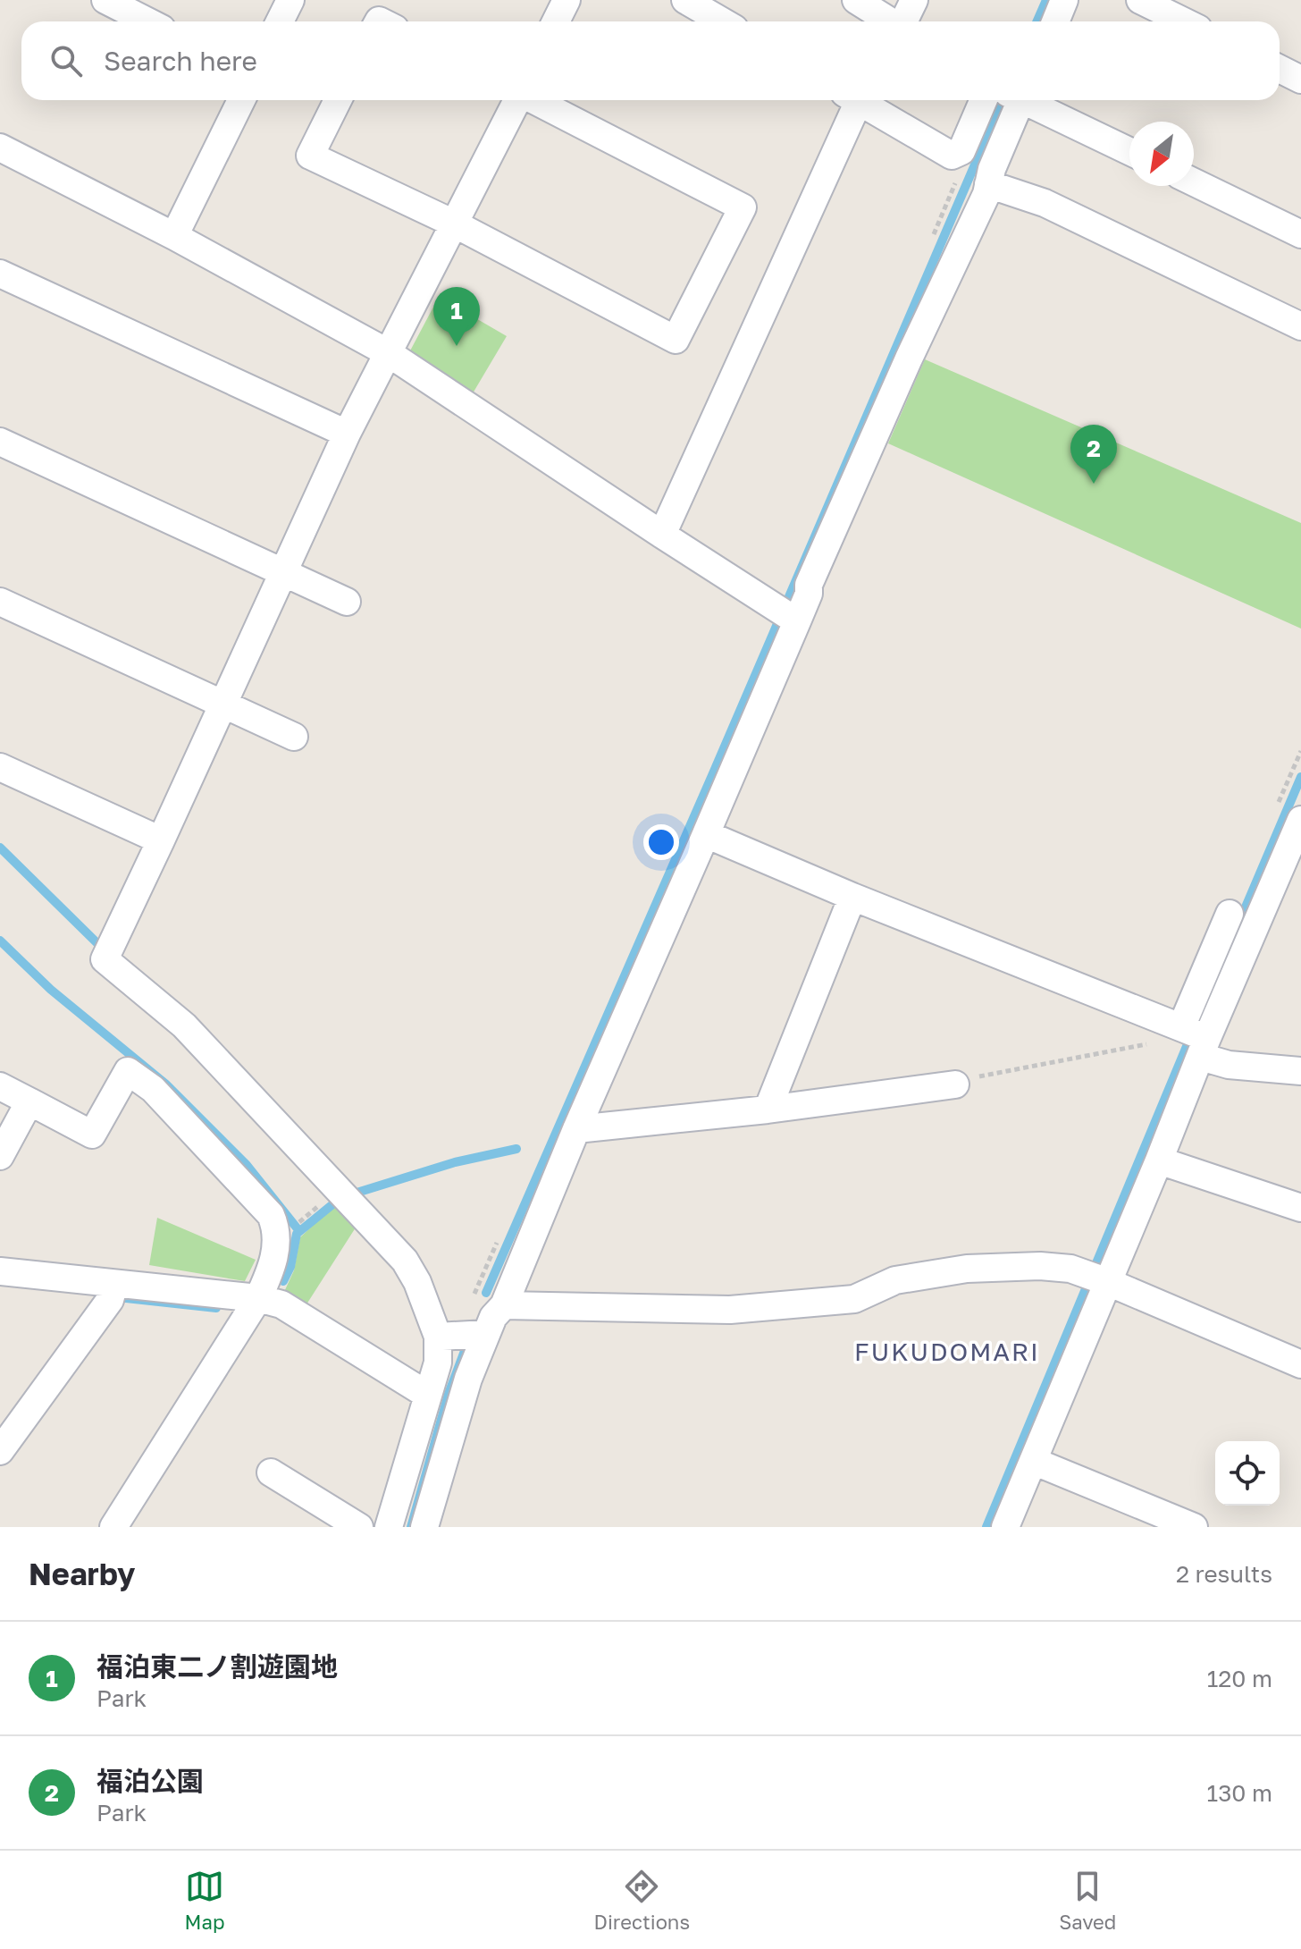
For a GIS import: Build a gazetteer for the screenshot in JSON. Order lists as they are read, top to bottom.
{
  "districts": ["FUKUDOMARI"],
  "north": "bottom left",
  "page": {
    "search": "Search here",
    "pins": ["1", "2"],
    "heading": ["Nearby", "2 results"],
    "list": [
      {
        "mark": "1",
        "name": "福泊東二ノ割遊園地",
        "note": "Park",
        "value": "120 m"
      },
      {
        "mark": "2",
        "name": "福泊公園",
        "note": "Park",
        "value": "130 m"
      }
    ],
    "nav": ["Map", "Directions", "Saved"]
  }
}
